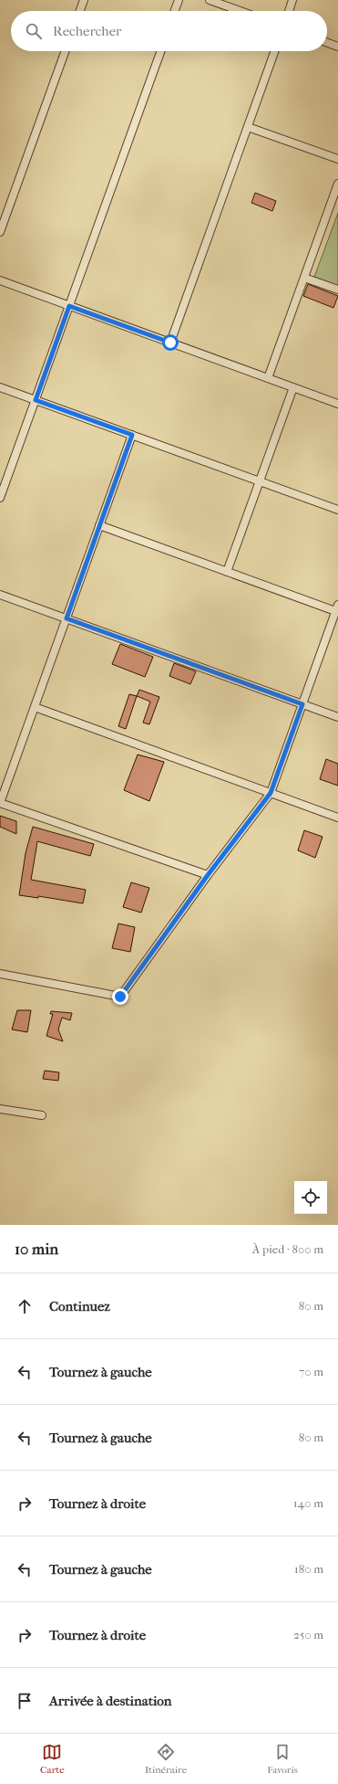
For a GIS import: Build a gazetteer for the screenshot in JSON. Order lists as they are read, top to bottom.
{
  "page": {
    "search": "Rechercher",
    "heading": ["10 min", "À pied · 800 m"],
    "list": [
      ["Continuez", "80 m"],
      ["Tournez à gauche", "70 m"],
      ["Tournez à gauche", "80 m"],
      ["Tournez à droite", "140 m"],
      ["Tournez à gauche", "180 m"],
      ["Tournez à droite", "250 m"],
      "Arrivée à destination"
    ],
    "nav": ["Carte", "Itinéraire", "Favoris"]
  }
}
